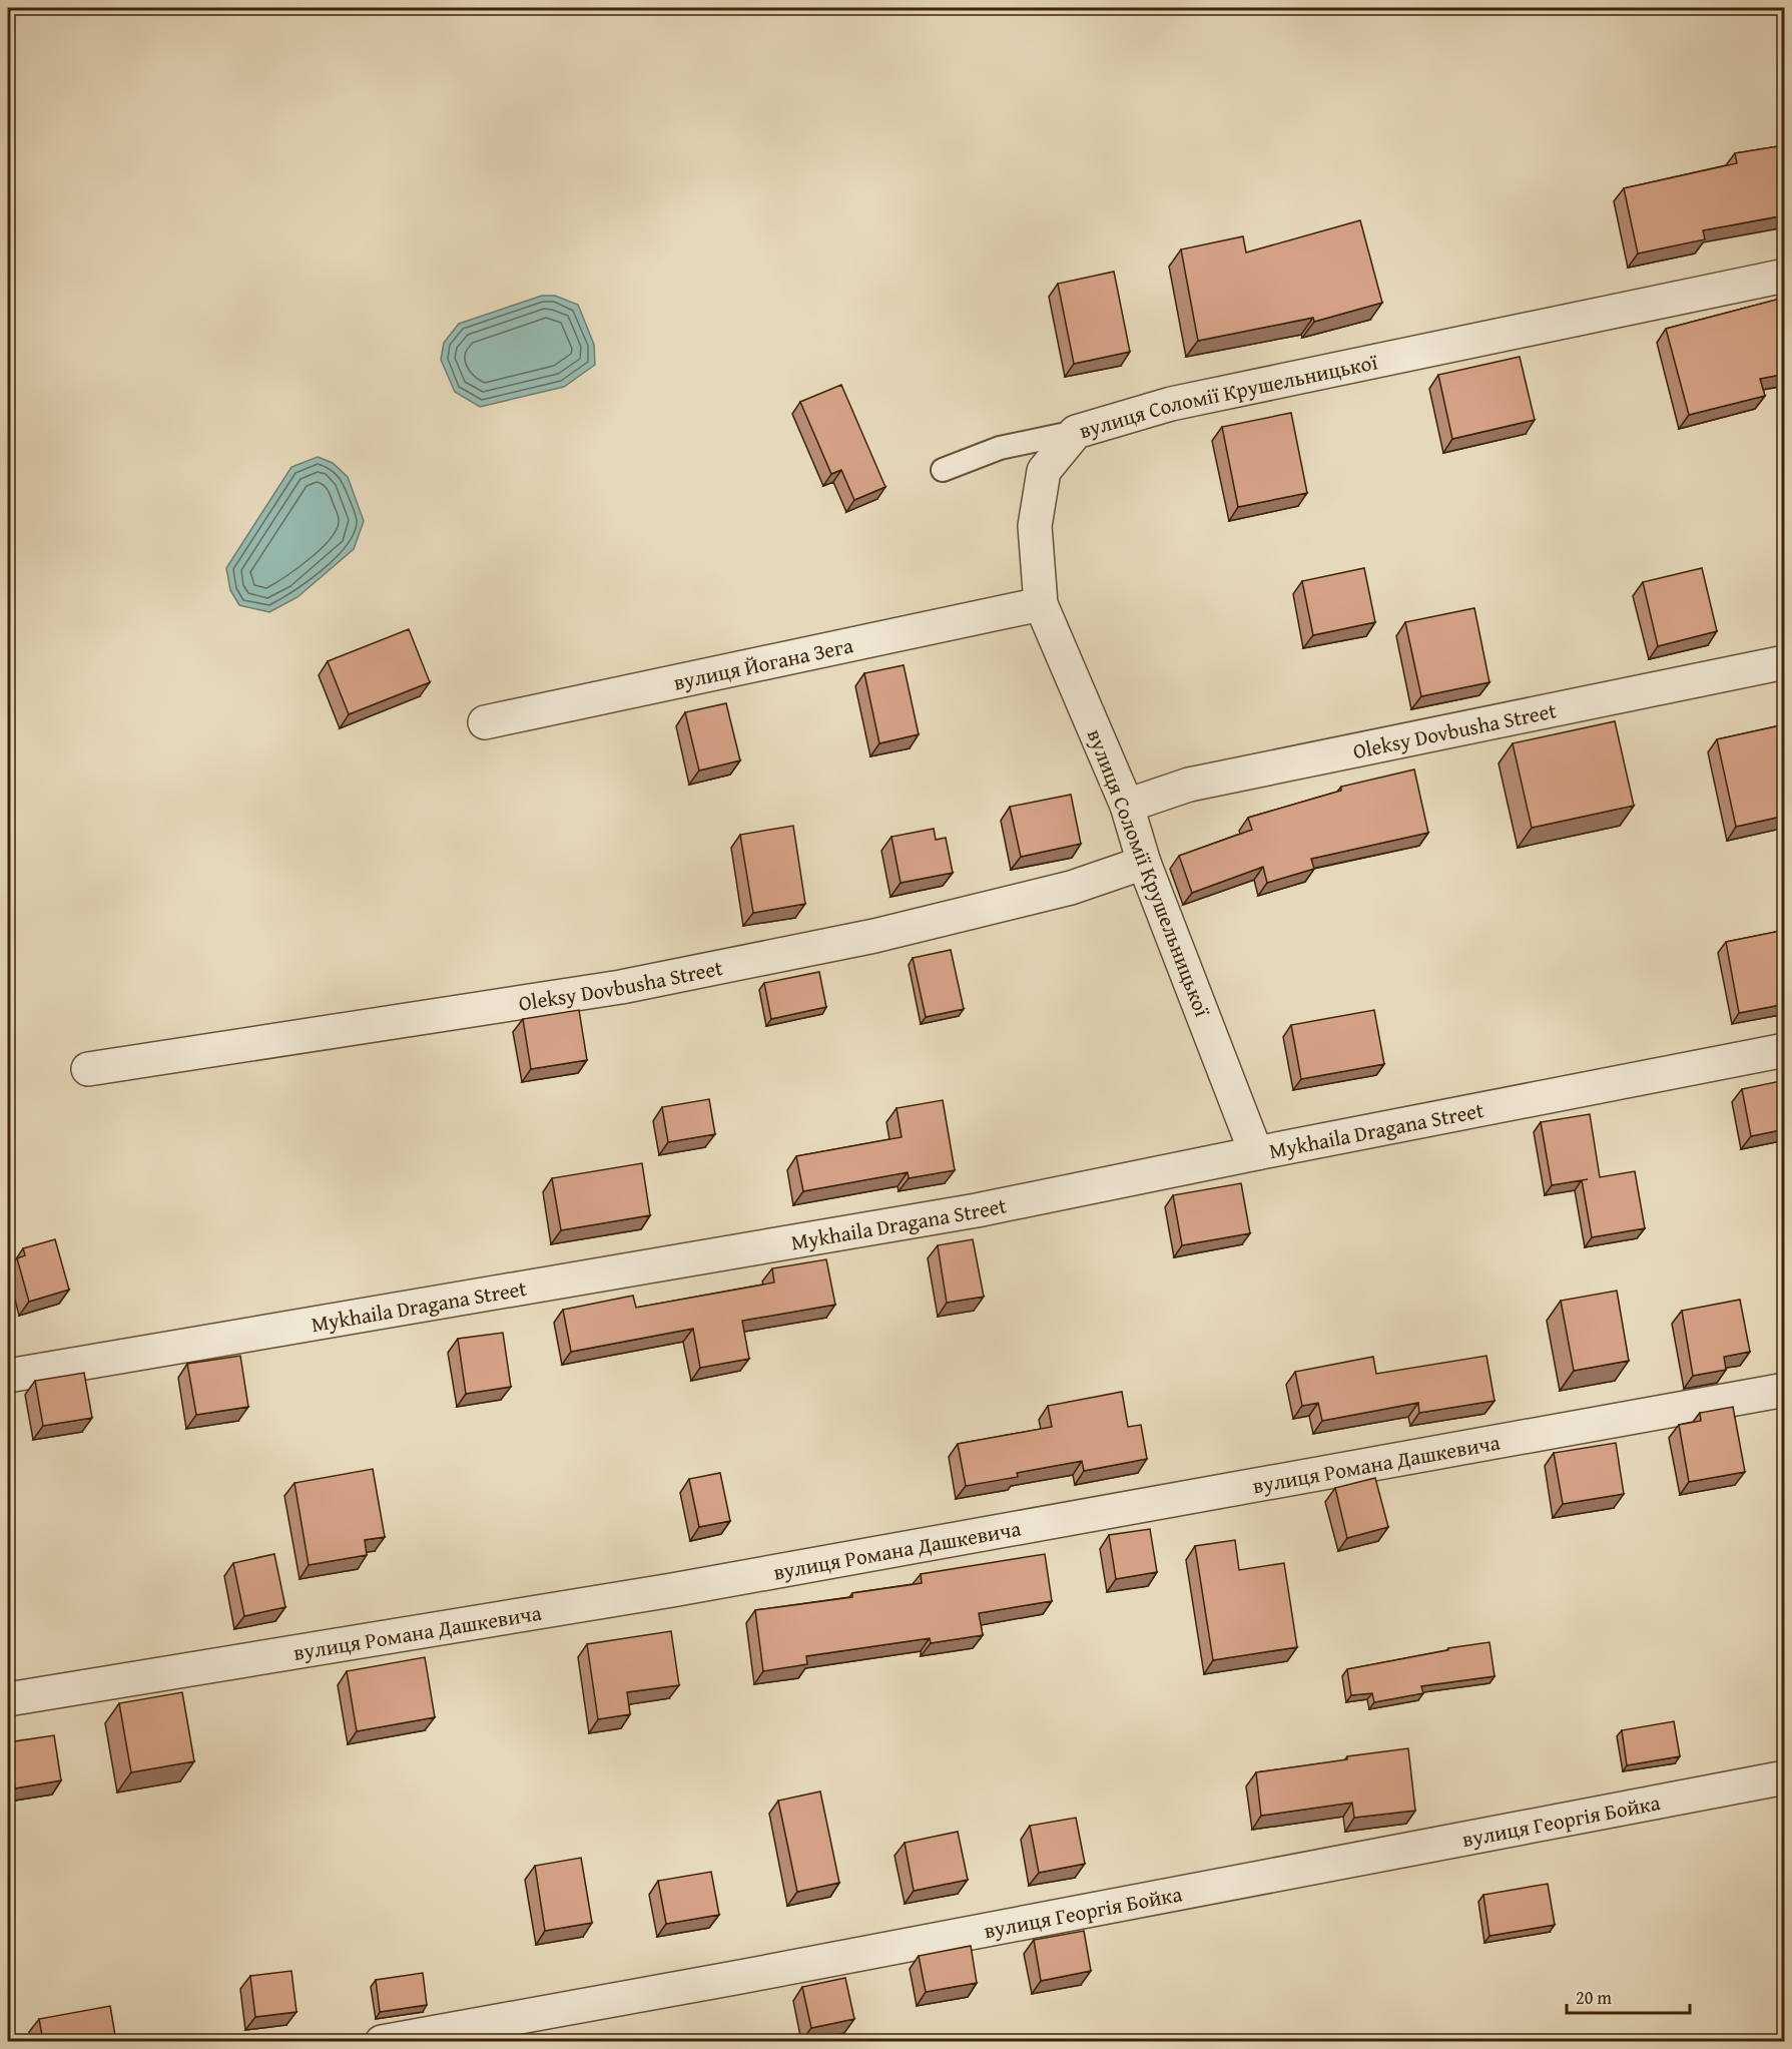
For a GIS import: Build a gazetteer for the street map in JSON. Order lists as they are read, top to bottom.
{
  "streets": {
    "street": [
      "вулиця Соломії Крушельницької",
      "вулиця Йогана Зега",
      "Oleksy Dovbusha Street",
      "Mykhaila Dragana Street",
      "вулиця Романа Дашкевича",
      "вулиця Георгія Бойка"
    ]
  },
  "crossings": [
    ["вулиця Соломії Крушельницької", "вулиця Йогана Зега"],
    ["вулиця Соломії Крушельницької", "Oleksy Dovbusha Street"],
    ["вулиця Соломії Крушельницької", "Mykhaila Dragana Street"]
  ],
  "scale_bar": "20 m"
}
